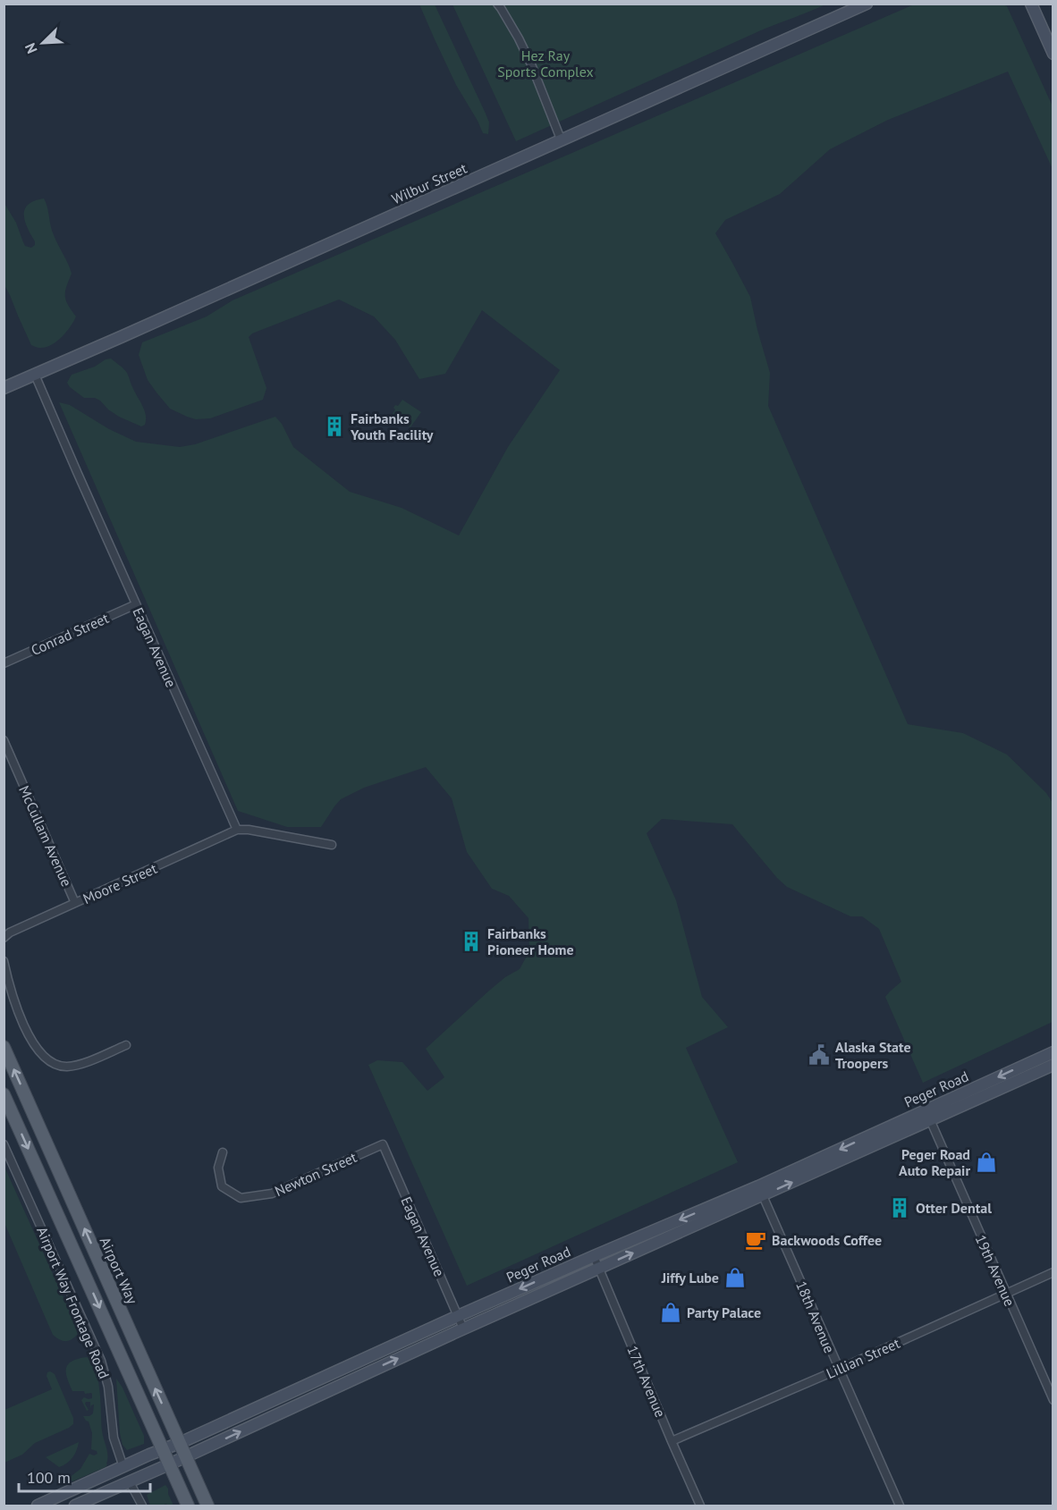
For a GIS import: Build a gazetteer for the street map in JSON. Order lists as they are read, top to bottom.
{
  "streets": {
    "main road": ["Wilbur Street", "Peger Road", "Airport Way"],
    "street": [
      "Conrad Street",
      "Eagan Avenue",
      "McCullam Avenue",
      "Moore Street",
      "Newton Street",
      "19th Avenue",
      "Airport Way Frontage Road",
      "18th Avenue",
      "Lillian Street",
      "17th Avenue"
    ]
  },
  "crossings": [
    ["Wilbur Street", "Eagan Avenue"],
    ["Conrad Street", "Eagan Avenue"],
    ["Eagan Avenue", "Moore Street"],
    ["Eagan Avenue", "Peger Road"],
    ["Eagan Avenue", "Newton Street"],
    ["McCullam Avenue", "Moore Street"],
    ["Peger Road", "Airport Way"],
    ["Peger Road", "19th Avenue"],
    ["Peger Road", "Airport Way Frontage Road"],
    ["Peger Road", "18th Avenue"],
    ["Peger Road", "17th Avenue"],
    ["19th Avenue", "Lillian Street"],
    ["18th Avenue", "Lillian Street"],
    ["Lillian Street", "17th Avenue"]
  ],
  "parks": ["Hez Ray Sports Complex"],
  "places": {
    "building": ["Fairbanks Youth Facility", "Fairbanks Pioneer Home", "Otter Dental"],
    "public building": ["Alaska State Troopers"],
    "shop": ["Peger Road Auto Repair", "Jiffy Lube", "Party Palace"],
    "cafe": ["Backwoods Coffee"]
  },
  "scale_bar": "100 m",
  "north": "bottom left"
}
